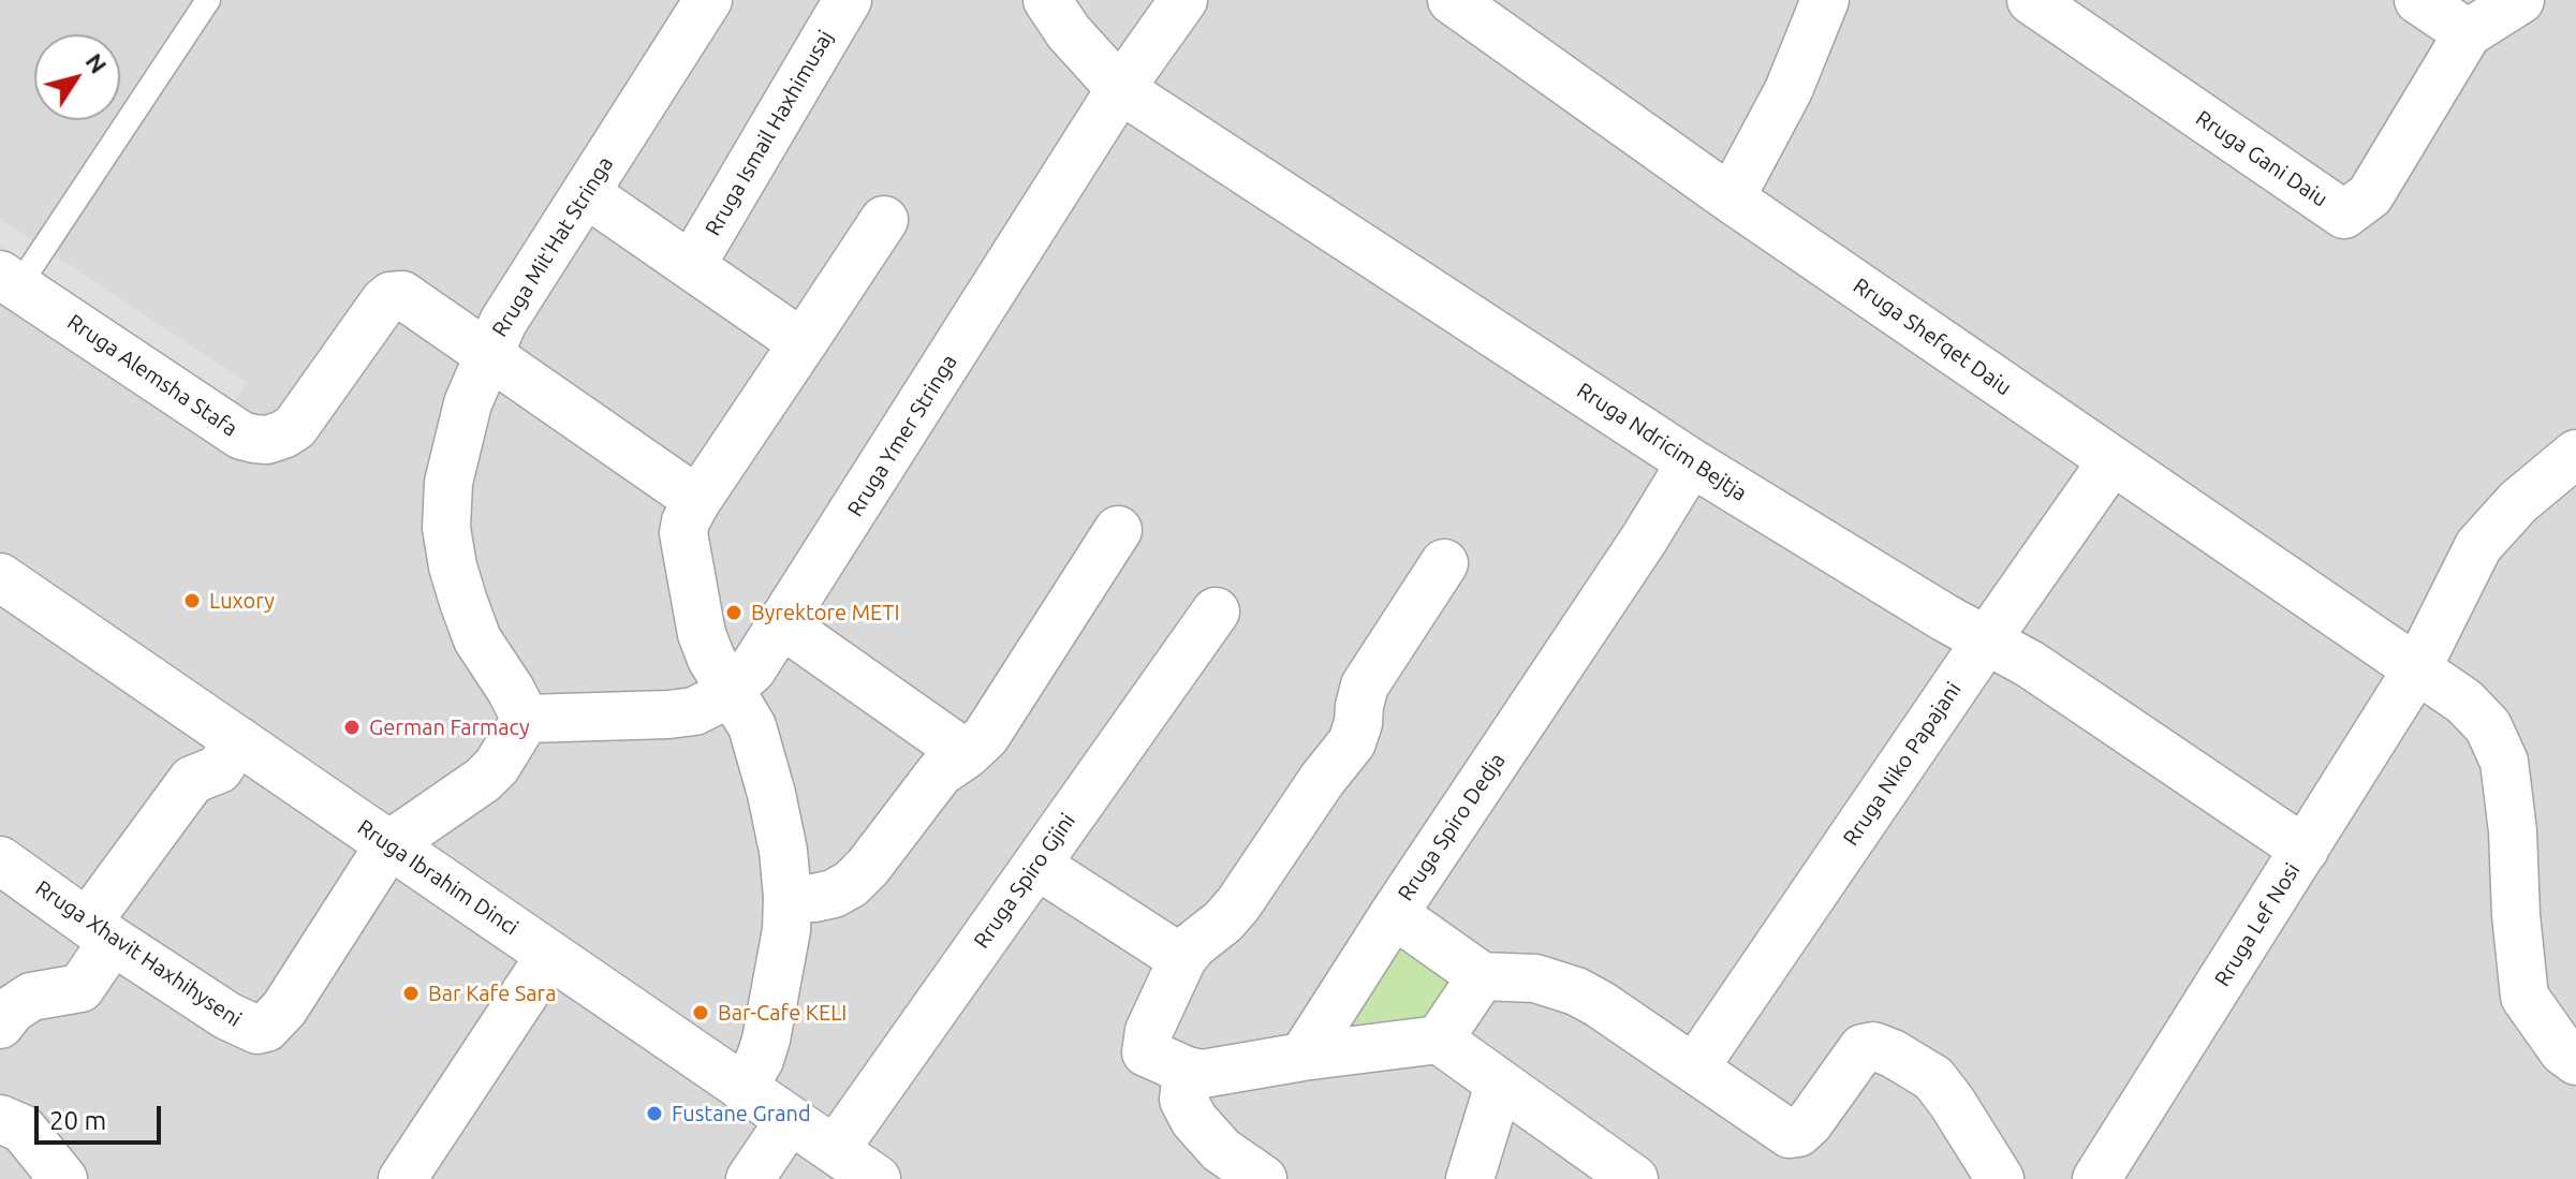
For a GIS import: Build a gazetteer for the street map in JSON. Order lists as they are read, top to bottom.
{
  "streets": {
    "street": [
      "Rruga Ismail Haxhimusaj",
      "Rruga Gani Daiu",
      "Rruga Mit'Hat Stringa",
      "Rruga Shefqet Daiu",
      "Rruga Alemsha Stafa",
      "Rruga Ymer Stringa",
      "Rruga Ndricim Bejtja",
      "Rruga Niko Papajani",
      "Rruga Spiro Dedja",
      "Rruga Ibrahim Dinci",
      "Rruga Spiro Gjini",
      "Rruga Lef Nosi",
      "Rruga Xhavit Haxhihyseni"
    ]
  },
  "crossings": [
    ["Rruga Mit'Hat Stringa", "Rruga Alemsha Stafa"],
    ["Rruga Mit'Hat Stringa", "Rruga Ymer Stringa"],
    ["Rruga Shefqet Daiu", "Rruga Niko Papajani"],
    ["Rruga Shefqet Daiu", "Rruga Lef Nosi"],
    ["Rruga Ymer Stringa", "Rruga Ndricim Bejtja"],
    ["Rruga Ndricim Bejtja", "Rruga Niko Papajani"],
    ["Rruga Ndricim Bejtja", "Rruga Spiro Dedja"],
    ["Rruga Ndricim Bejtja", "Rruga Lef Nosi"],
    ["Rruga Ibrahim Dinci", "Rruga Spiro Gjini"],
    ["Rruga Ibrahim Dinci", "Rruga Xhavit Haxhihyseni"]
  ],
  "places": [
    "Luxory",
    "Byrektore METI",
    "German Farmacy",
    "Bar Kafe Sara",
    "Bar-Cafe KELI",
    "Fustane Grand"
  ],
  "scale_bar": "20 m",
  "north": "top right"
}
